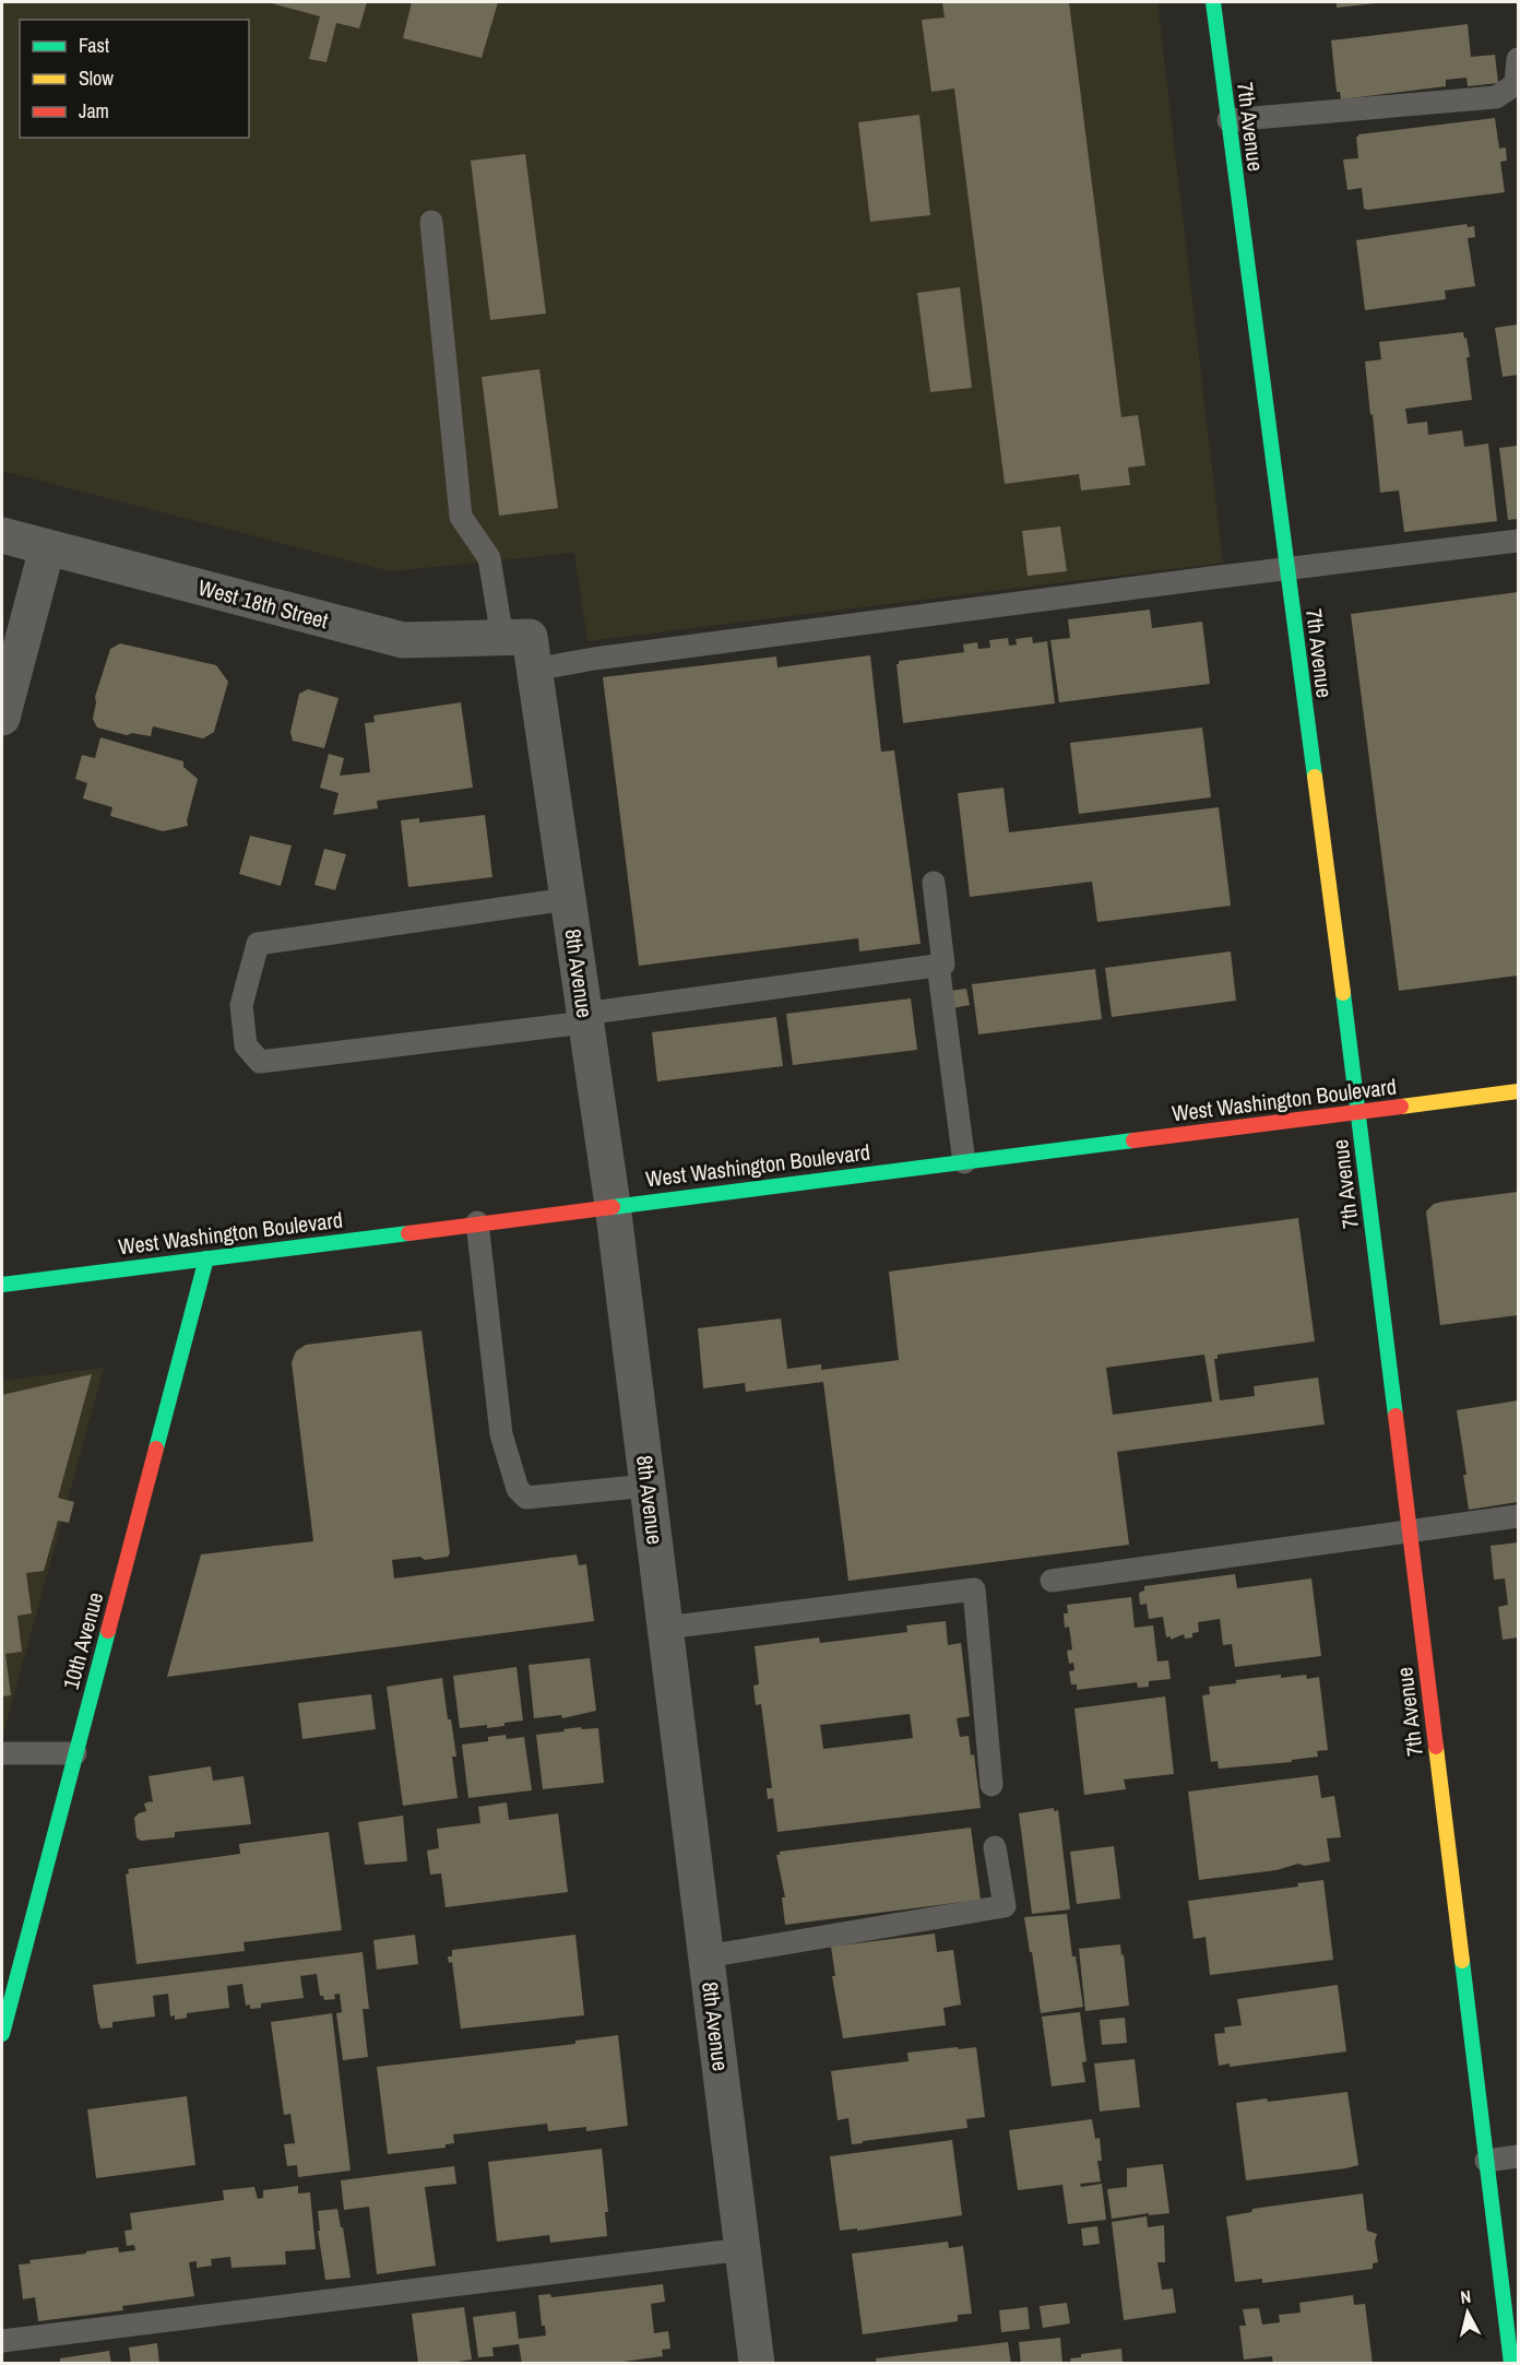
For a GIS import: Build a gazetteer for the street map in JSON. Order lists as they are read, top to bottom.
{
  "streets": {
    "street": [
      "7th Avenue",
      "West 18th Street",
      "8th Avenue",
      "West Washington Boulevard",
      "10th Avenue"
    ]
  },
  "crossings": [
    ["7th Avenue", "West Washington Boulevard"],
    ["West 18th Street", "8th Avenue"],
    ["8th Avenue", "West Washington Boulevard"],
    ["West Washington Boulevard", "10th Avenue"]
  ],
  "legend": ["Fast", "Slow", "Jam"],
  "north": "top"
}
